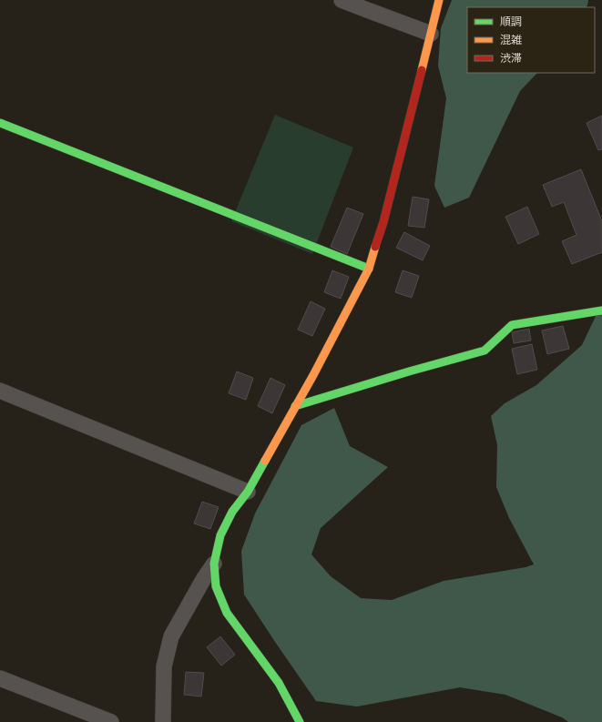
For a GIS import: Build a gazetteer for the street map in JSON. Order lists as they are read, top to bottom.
{
  "legend": ["順調", "混雑", "渋滞"]
}
